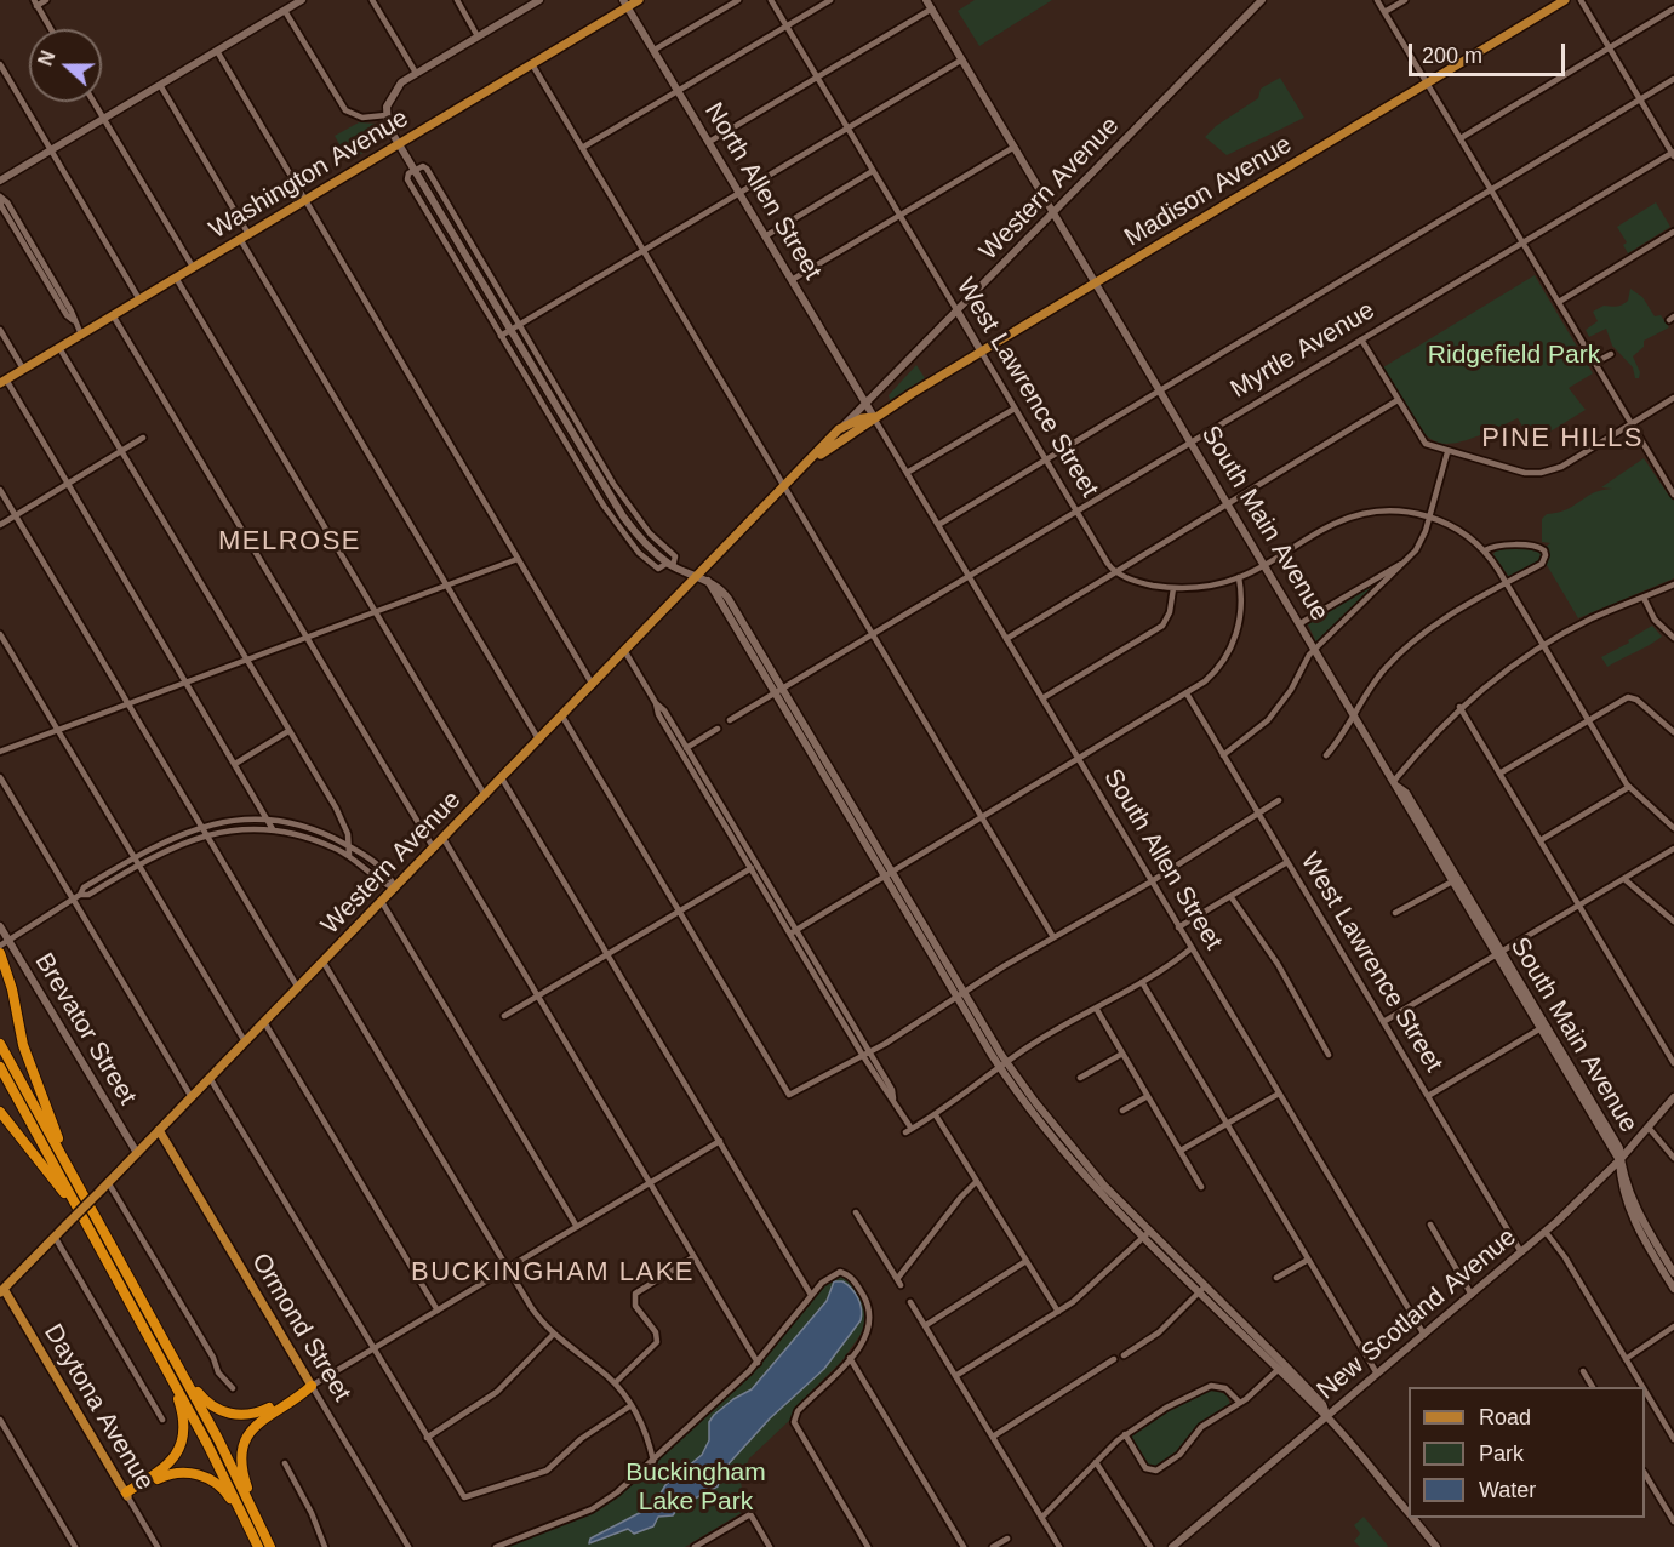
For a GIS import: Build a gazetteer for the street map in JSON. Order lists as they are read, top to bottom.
{
  "streets": {
    "main road": [
      "Washington Avenue",
      "Western Avenue",
      "Madison Avenue",
      "Ormond Street",
      "Daytona Avenue"
    ],
    "street": [
      "North Allen Street",
      "Myrtle Avenue",
      "West Lawrence Street",
      "South Main Avenue",
      "South Allen Street",
      "Brevator Street",
      "New Scotland Avenue"
    ]
  },
  "crossings": [
    ["Washington Avenue", "North Allen Street"],
    ["Western Avenue", "North Allen Street"],
    ["Western Avenue", "Madison Avenue"],
    ["Western Avenue", "West Lawrence Street"],
    ["Western Avenue", "South Main Avenue"],
    ["Western Avenue", "South Allen Street"],
    ["Western Avenue", "Brevator Street"],
    ["Western Avenue", "Ormond Street"],
    ["Western Avenue", "Daytona Avenue"],
    ["North Allen Street", "South Allen Street"],
    ["Madison Avenue", "West Lawrence Street"],
    ["Madison Avenue", "South Main Avenue"],
    ["Madison Avenue", "South Allen Street"],
    ["Myrtle Avenue", "West Lawrence Street"],
    ["Myrtle Avenue", "South Main Avenue"],
    ["Myrtle Avenue", "South Allen Street"],
    ["West Lawrence Street", "New Scotland Avenue"],
    ["South Main Avenue", "New Scotland Avenue"],
    ["South Allen Street", "New Scotland Avenue"]
  ],
  "districts": ["PINE HILLS", "MELROSE", "BUCKINGHAM LAKE"],
  "parks": ["Ridgefield Park", "Buckingham Lake Park"],
  "legend": ["Road", "Park", "Water"],
  "scale_bar": "200 m",
  "north": "left"
}
